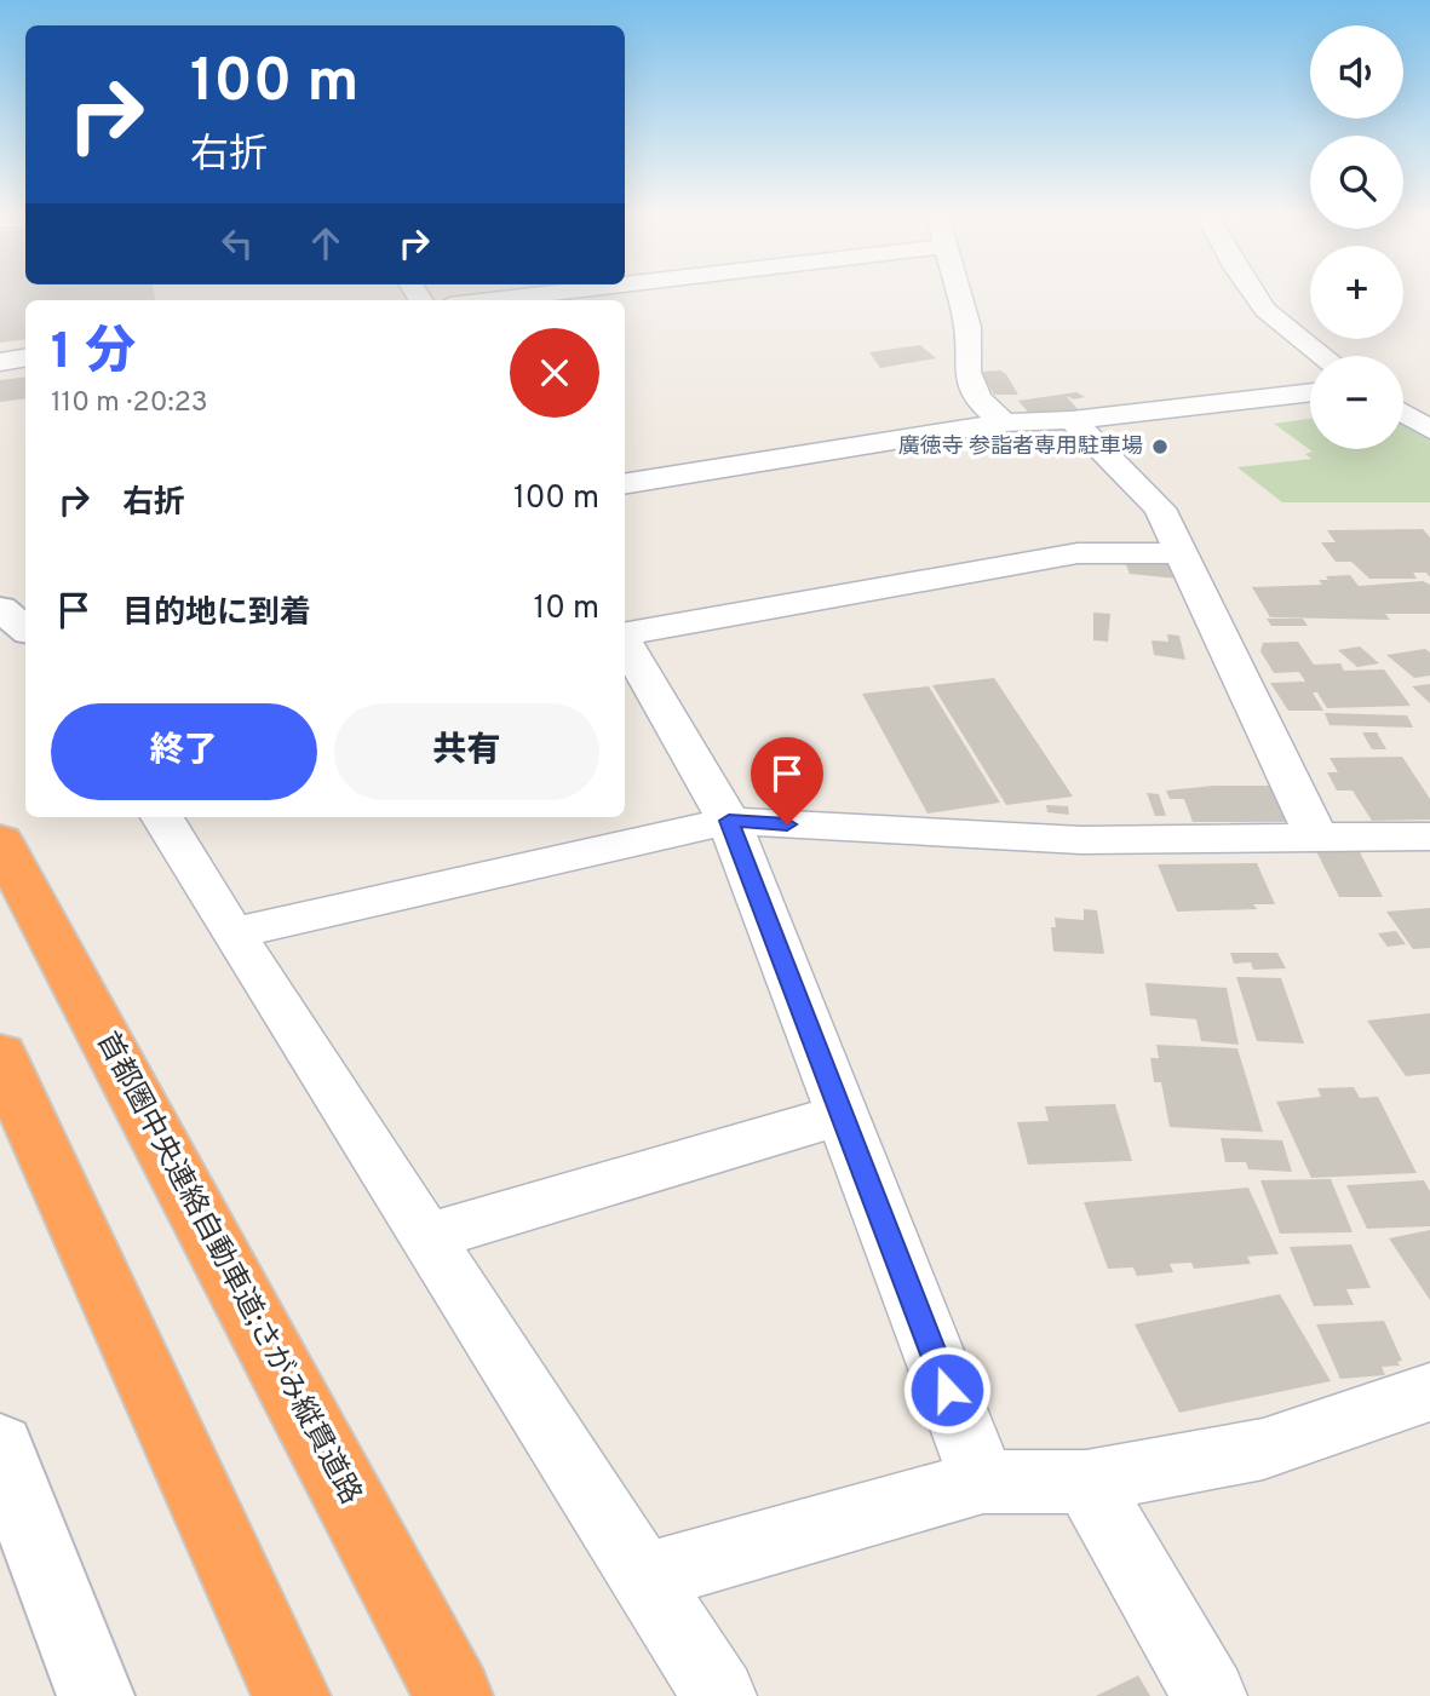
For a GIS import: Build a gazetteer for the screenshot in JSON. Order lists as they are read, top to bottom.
{
  "streets": {
    "highway": ["首都圏中央連絡自動車道;さがみ縦貫道路"]
  },
  "places": ["廣徳寺 参詣者専用駐車場"],
  "page": {
    "map_buttons": ["+", "−"],
    "turn": ["100 m", "右折"],
    "heading": ["1 分", "110 m · 20:23"],
    "list": [
      {
        "name": "右折",
        "value": "100 m"
      },
      {
        "name": "目的地に到着",
        "value": "10 m"
      }
    ],
    "buttons": ["終了", "共有"]
  }
}
